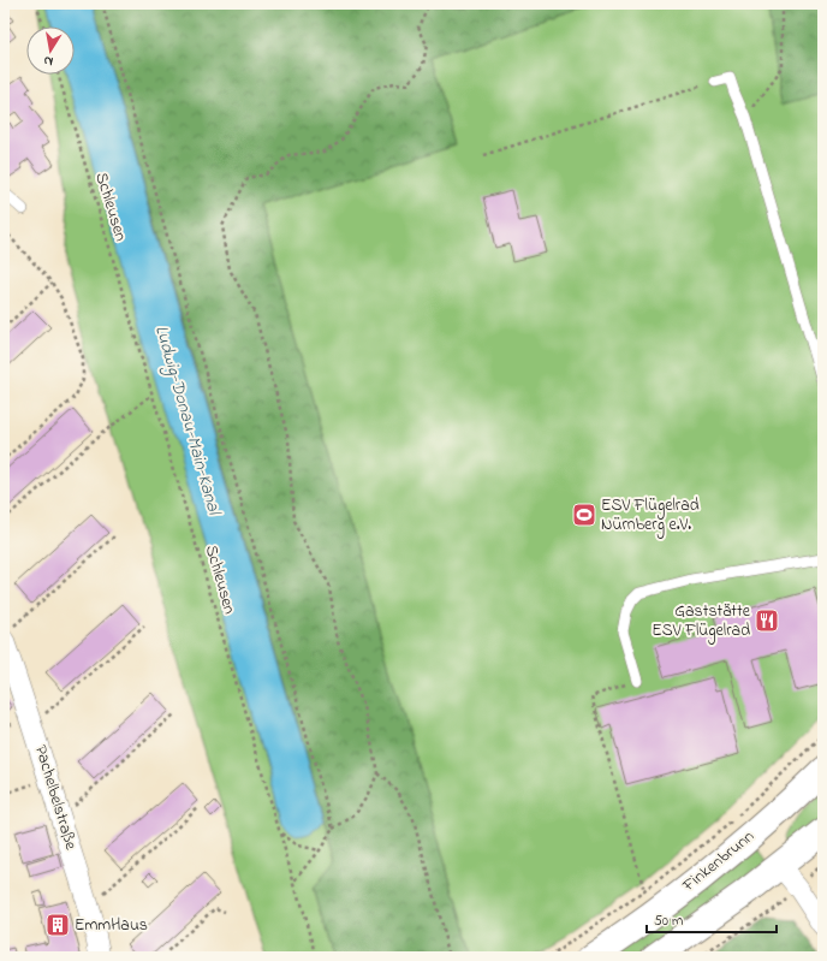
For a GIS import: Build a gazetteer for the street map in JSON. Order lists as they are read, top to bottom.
{
  "streets": {
    "main road": ["Finkenbrunn"],
    "street": ["Pachelbelstraße"],
    "path": ["Schleusen"]
  },
  "water": ["Ludwig-Donau-Main-Kanal"],
  "places": {
    "sports": ["ESV Flügelrad Nürnberg e.V."],
    "restaurant": ["Gaststätte ESV Flügelrad"],
    "building": ["EmmHaus"]
  },
  "scale_bar": "50 m",
  "north": "bottom"
}
